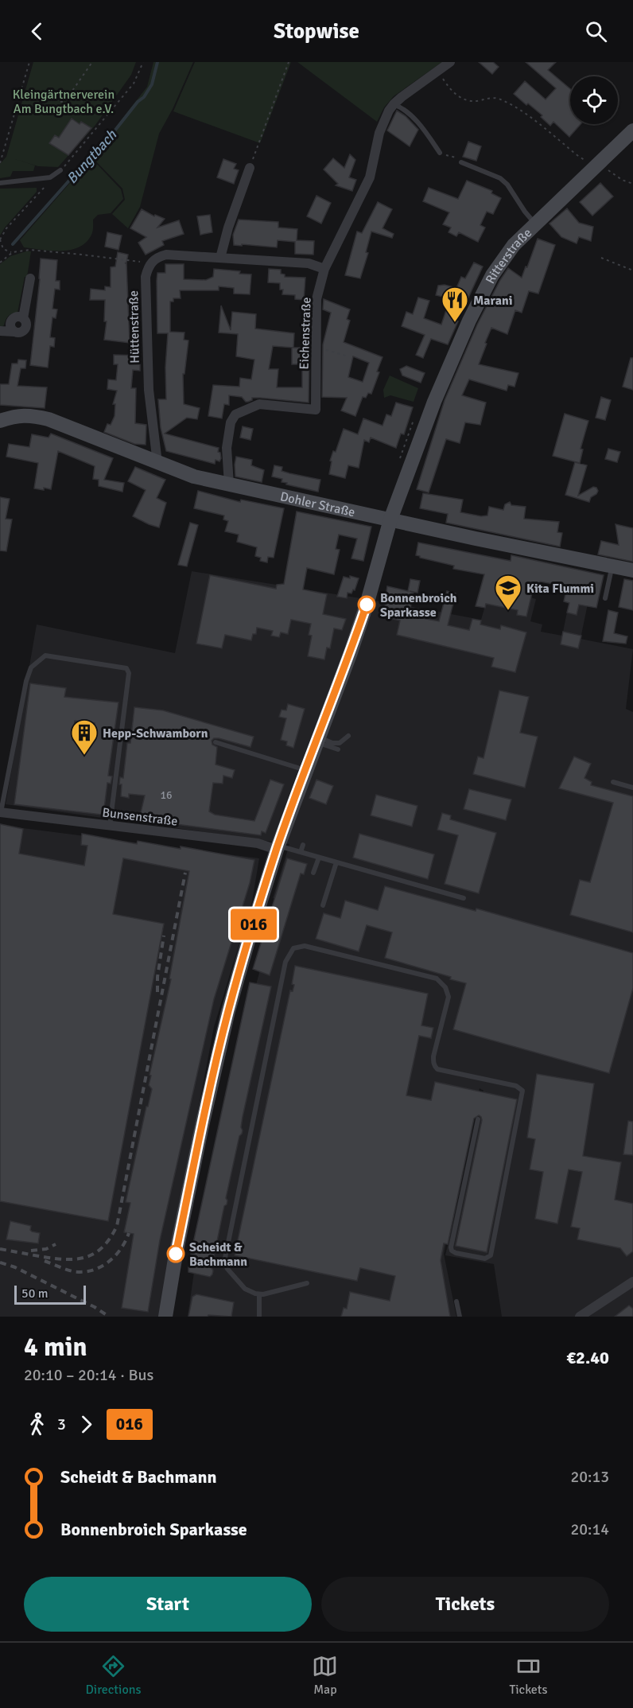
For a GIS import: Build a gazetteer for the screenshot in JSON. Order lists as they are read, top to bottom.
{
  "streets": {
    "main road": ["Ritterstraße", "Dohler Straße"],
    "street": ["Hüttenstraße", "Eichenstraße", "Bunsenstraße"]
  },
  "crossings": [
    ["Ritterstraße", "Dohler Straße"],
    ["Ritterstraße", "Bunsenstraße"],
    ["Hüttenstraße", "Dohler Straße"],
    ["Eichenstraße", "Dohler Straße"]
  ],
  "water": ["Bungtbach"],
  "parks": ["Kleingärtnerverein Am Bungtbach e.V."],
  "places": {
    "restaurant": ["Marani"],
    "other": ["Bonnenbroich Sparkasse", "Scheidt & Bachmann"],
    "school or university": ["Kita Flummi"],
    "building": ["Hepp-Schwamborn"]
  },
  "lines": ["bus line 016"],
  "house_numbers": ["16"],
  "scale_bar": "50 m",
  "page": {
    "header": "Stopwise",
    "on_map": "016",
    "scale": "50 m",
    "heading": ["4 min", "20:10 – 20:14 · Bus", "€2.40"],
    "legs": ["3", "016"],
    "list": [
      {
        "name": "Scheidt & Bachmann",
        "value": "20:13"
      },
      {
        "name": "Bonnenbroich Sparkasse",
        "value": "20:14"
      }
    ],
    "buttons": ["Start", "Tickets"],
    "tabs": ["Directions", "Map", "Tickets"]
  }
}
